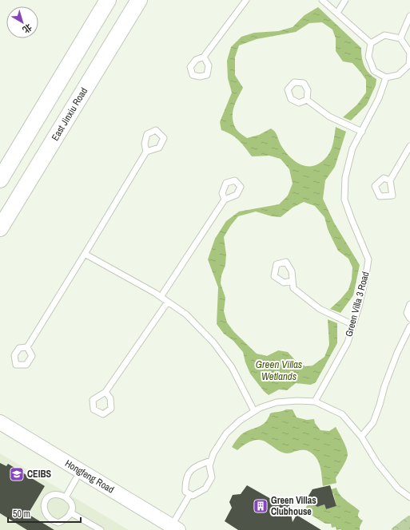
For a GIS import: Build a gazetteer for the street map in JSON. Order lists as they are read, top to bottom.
{
  "streets": {
    "main road": ["East Jinxiu Road"],
    "street": ["Hongfeng Road"],
    "lane": ["Green Villa 3 Road"]
  },
  "water": ["Green Villas Wetlands"],
  "places": {
    "school or university": ["CEIBS"],
    "building": ["Green Villas Clubhouse"]
  },
  "scale_bar": "50 m",
  "north": "bottom right"
}
